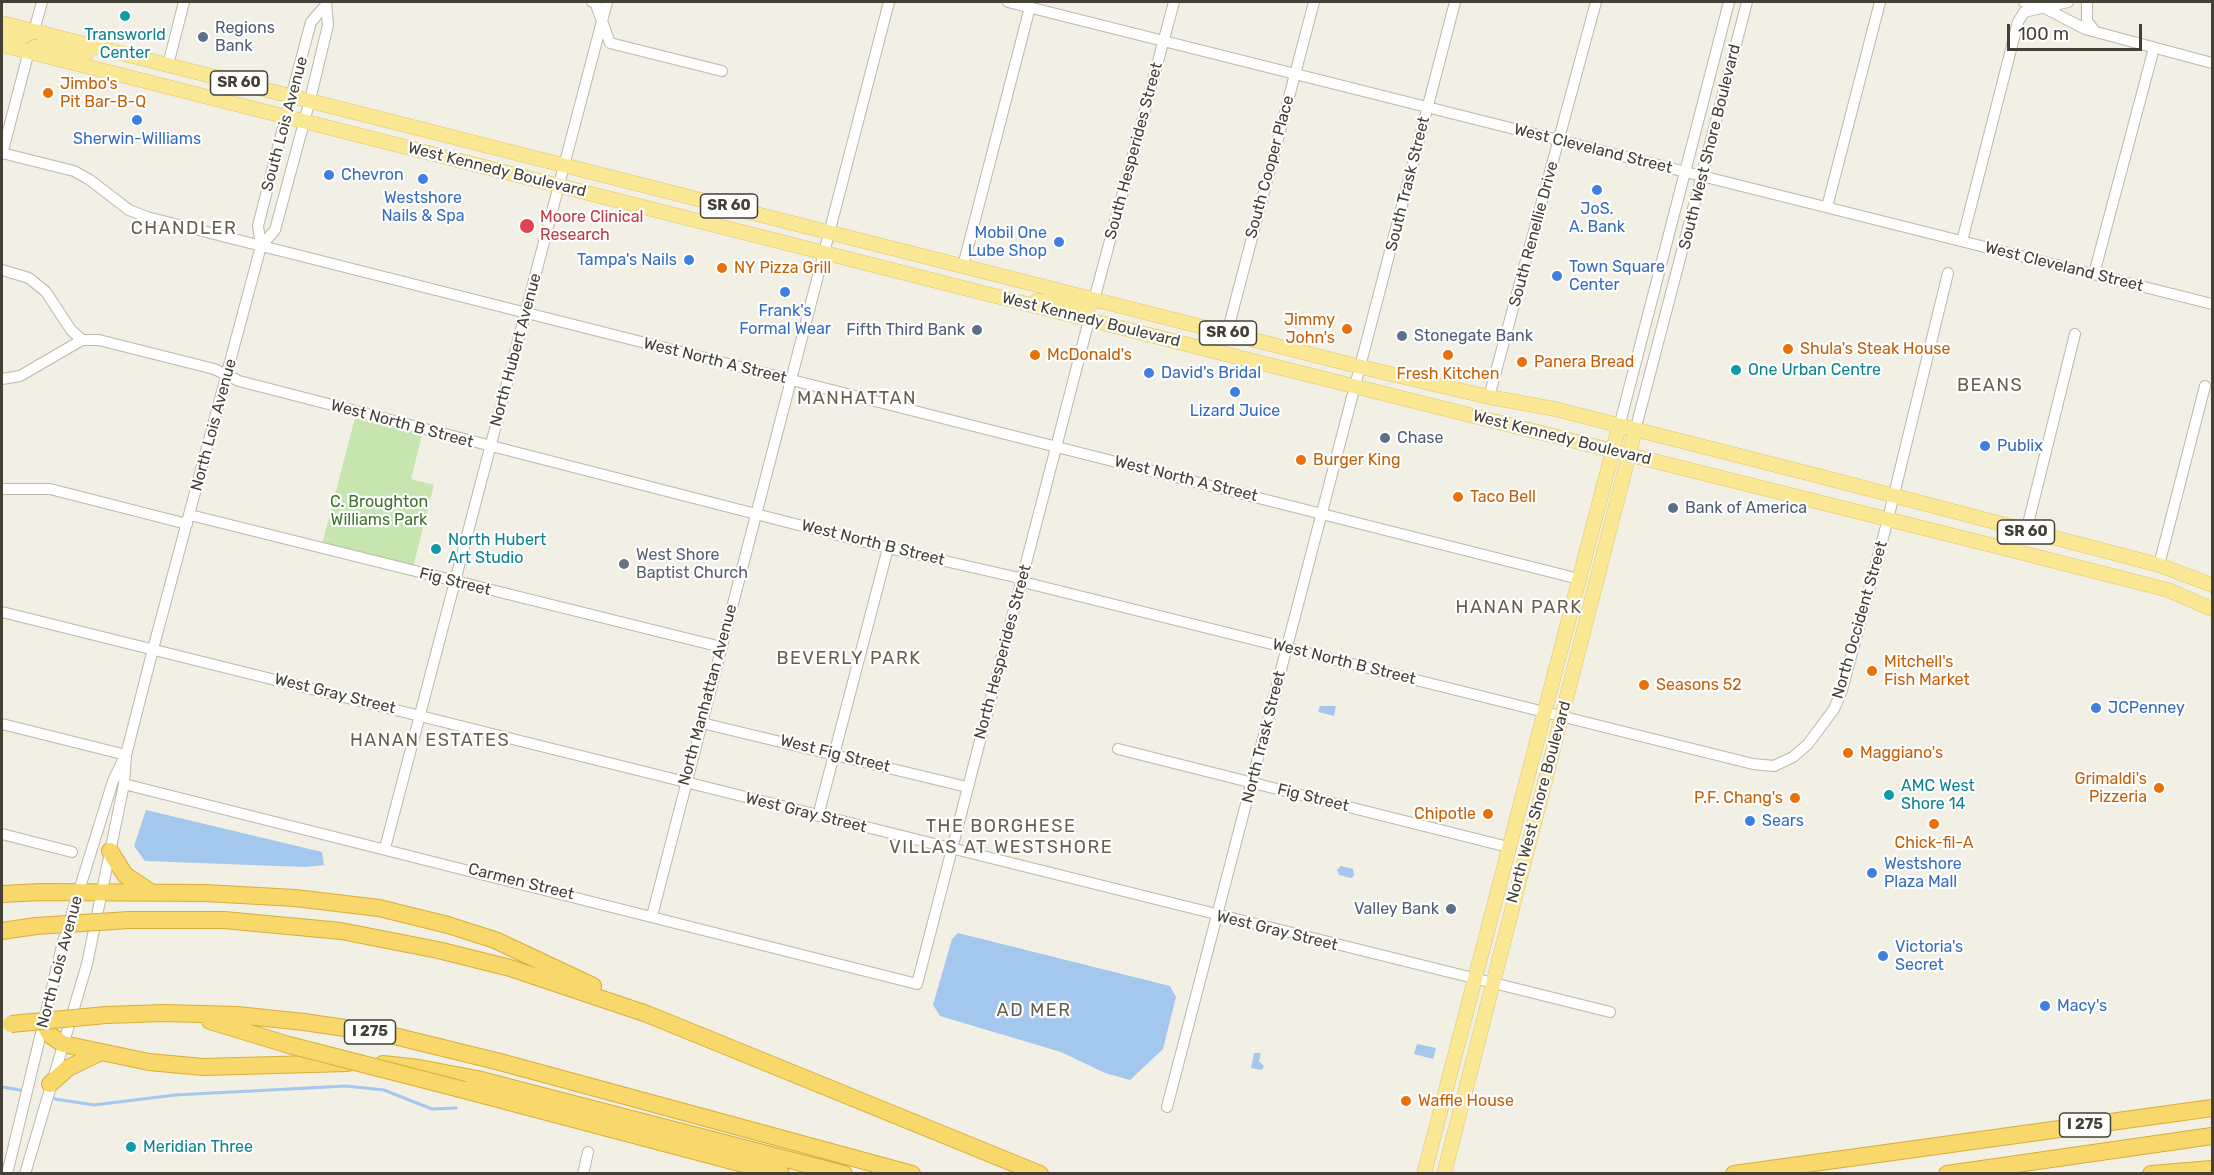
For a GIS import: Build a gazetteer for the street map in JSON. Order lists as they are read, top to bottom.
{
  "streets": {
    "highway": ["I 275"],
    "main road": ["SR 60", "West Kennedy Boulevard", "North West Shore Boulevard"],
    "street": [
      "South Lois Avenue",
      "South West Shore Boulevard",
      "West Cleveland Street",
      "South Hesperides Street",
      "South Cooper Place",
      "South Trask Street",
      "South Renellie Drive",
      "North Hubert Avenue",
      "West North A Street",
      "West North B Street",
      "North Lois Avenue",
      "Fig Street",
      "North Occident Street",
      "North Hesperides Street",
      "West Gray Street",
      "North Manhattan Avenue",
      "North Trask Street",
      "West Fig Street",
      "Carmen Street"
    ]
  },
  "crossings": [
    ["South Lois Avenue", "West Kennedy Boulevard"],
    ["South Lois Avenue", "West North A Street"],
    ["South Lois Avenue", "North Lois Avenue"],
    ["South West Shore Boulevard", "West Cleveland Street"],
    ["South West Shore Boulevard", "West Kennedy Boulevard"],
    ["South West Shore Boulevard", "North West Shore Boulevard"],
    ["West Cleveland Street", "South Hesperides Street"],
    ["West Cleveland Street", "South Cooper Place"],
    ["West Cleveland Street", "South Trask Street"],
    ["West Cleveland Street", "South Renellie Drive"],
    ["South Hesperides Street", "West Kennedy Boulevard"],
    ["South Cooper Place", "West Kennedy Boulevard"],
    ["West Kennedy Boulevard", "South Trask Street"],
    ["West Kennedy Boulevard", "South Renellie Drive"],
    ["West Kennedy Boulevard", "North Hubert Avenue"],
    ["West Kennedy Boulevard", "North Lois Avenue"],
    ["West Kennedy Boulevard", "North Occident Street"],
    ["West Kennedy Boulevard", "North Hesperides Street"],
    ["West Kennedy Boulevard", "North Manhattan Avenue"],
    ["West Kennedy Boulevard", "North Trask Street"],
    ["West Kennedy Boulevard", "North West Shore Boulevard"],
    ["South Trask Street", "North Trask Street"],
    ["North Hubert Avenue", "West North A Street"],
    ["North Hubert Avenue", "West North B Street"],
    ["North Hubert Avenue", "Fig Street"],
    ["North Hubert Avenue", "West Gray Street"],
    ["North Hubert Avenue", "Carmen Street"],
    ["West North A Street", "North Lois Avenue"],
    ["West North A Street", "North Hesperides Street"],
    ["West North A Street", "North Manhattan Avenue"],
    ["West North A Street", "North Trask Street"],
    ["West North B Street", "North Lois Avenue"],
    ["West North B Street", "North Occident Street"],
    ["West North B Street", "North Hesperides Street"],
    ["West North B Street", "North Manhattan Avenue"],
    ["West North B Street", "North Trask Street"],
    ["West North B Street", "North West Shore Boulevard"],
    ["North Lois Avenue", "Fig Street"],
    ["North Lois Avenue", "West Gray Street"],
    ["North Lois Avenue", "Carmen Street"],
    ["Fig Street", "North Manhattan Avenue"],
    ["Fig Street", "North Trask Street"],
    ["North Hesperides Street", "West Gray Street"],
    ["North Hesperides Street", "West Fig Street"],
    ["North Hesperides Street", "Carmen Street"],
    ["West Gray Street", "North Manhattan Avenue"],
    ["West Gray Street", "North Trask Street"],
    ["West Gray Street", "North West Shore Boulevard"],
    ["North Manhattan Avenue", "West Fig Street"],
    ["North Manhattan Avenue", "Carmen Street"]
  ],
  "districts": [
    "CHANDLER",
    "BEANS",
    "MANHATTAN",
    "HANAN PARK",
    "BEVERLY PARK",
    "HANAN ESTATES",
    "THE BORGHESE VILLAS AT WESTSHORE",
    "AD MER"
  ],
  "parks": ["C. Broughton Williams Park"],
  "places": [
    "Transworld Center",
    "Regions Bank",
    "Jimbo's Pit Bar-B-Q",
    "Sherwin-Williams",
    "Chevron",
    "Westshore Nails & Spa",
    "JoS. A. Bank",
    "Moore Clinical Research",
    "Mobil One Lube Shop",
    "Tampa's Nails",
    "NY Pizza Grill",
    "Town Square Center",
    "Frank's Formal Wear",
    "Jimmy John's",
    "Fifth Third Bank",
    "Stonegate Bank",
    "Shula's Steak House",
    "McDonald's",
    "Fresh Kitchen",
    "Panera Bread",
    "One Urban Centre",
    "David's Bridal",
    "Lizard Juice",
    "Chase",
    "Publix",
    "Burger King",
    "Taco Bell",
    "Bank of America",
    "North Hubert Art Studio",
    "West Shore Baptist Church",
    "Mitchell's Fish Market",
    "Seasons 52",
    "JCPenney",
    "Maggiano's",
    "Grimaldi's Pizzeria",
    "AMC West Shore 14",
    "P.F. Chang's",
    "Chipotle",
    "Sears",
    "Chick-fil-A",
    "Westshore Plaza Mall",
    "Valley Bank",
    "Victoria's Secret",
    "Macy's",
    "Waffle House",
    "Meridian Three"
  ],
  "scale_bar": "100 m"
}
